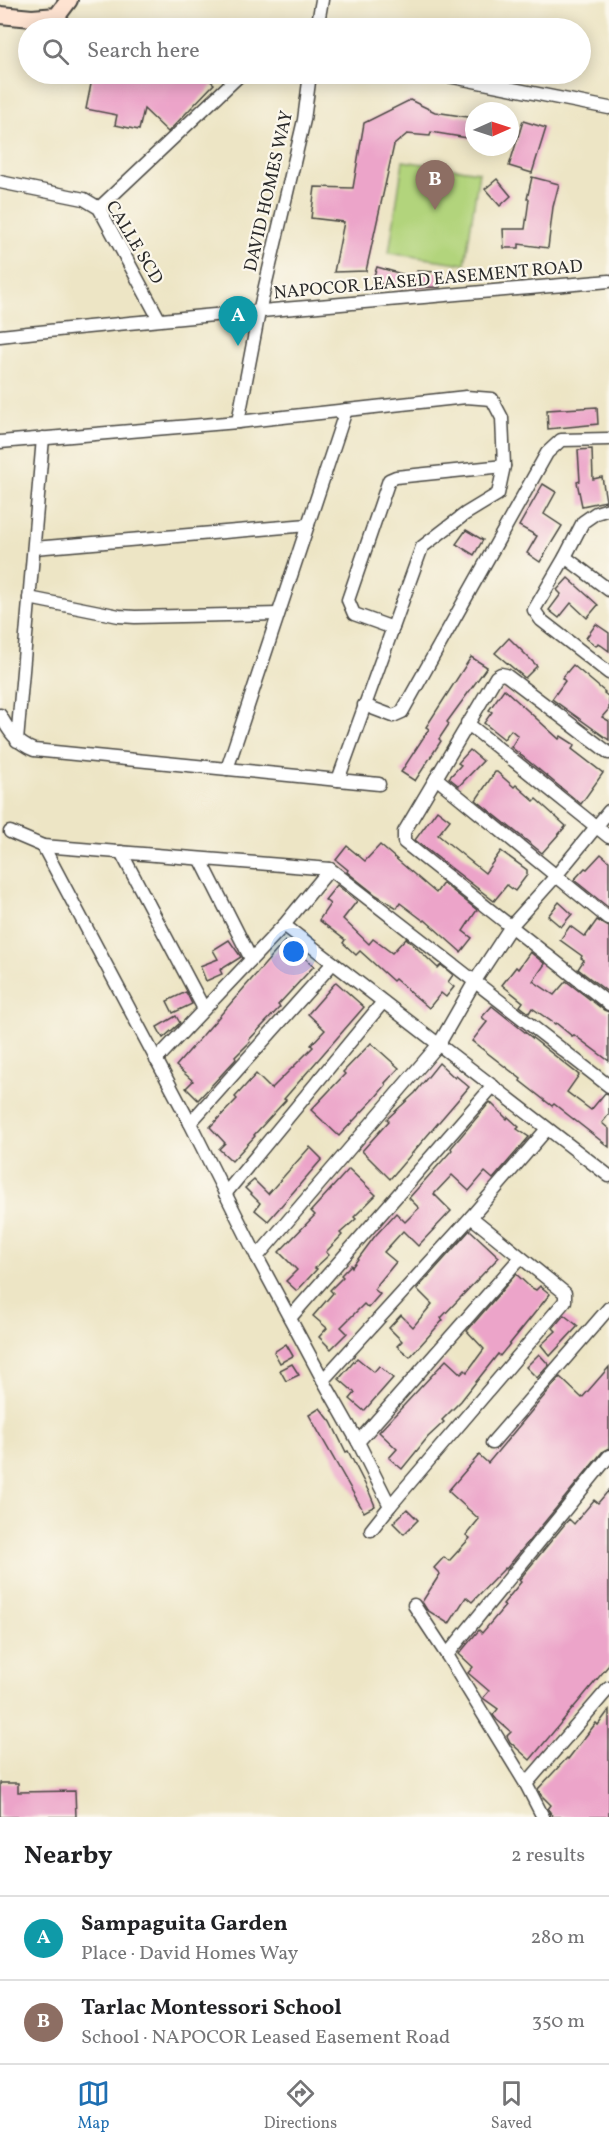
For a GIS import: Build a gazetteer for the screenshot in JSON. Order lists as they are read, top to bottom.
{
  "streets": {
    "street": ["DAVID HOMES WAY", "CALLE SCD", "NAPOCOR LEASED EASEMENT ROAD"]
  },
  "crossings": [
    ["DAVID HOMES WAY", "NAPOCOR LEASED EASEMENT ROAD"],
    ["CALLE SCD", "NAPOCOR LEASED EASEMENT ROAD"]
  ],
  "north": "right",
  "page": {
    "search": "Search here",
    "pins": ["B", "A"],
    "heading": ["Nearby", "2 results"],
    "list": [
      {
        "mark": "A",
        "name": "Sampaguita Garden",
        "note": "Place · David Homes Way",
        "value": "280 m"
      },
      {
        "mark": "B",
        "name": "Tarlac Montessori School",
        "note": "School · NAPOCOR Leased Easement Road",
        "value": "350 m"
      }
    ],
    "nav": ["Map", "Directions", "Saved"]
  }
}
